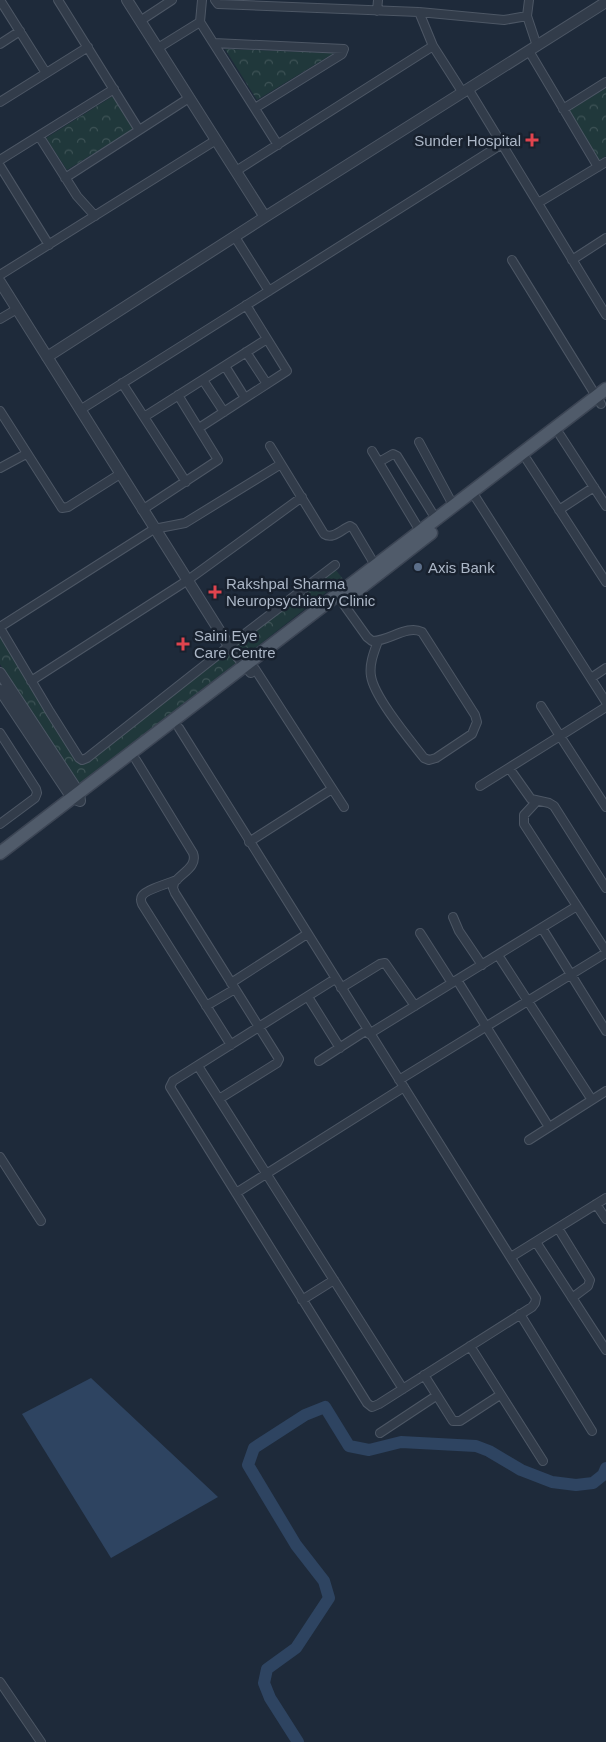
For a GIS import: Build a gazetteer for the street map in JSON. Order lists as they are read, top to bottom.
{
  "places": {
    "health": ["Sunder Hospital", "Rakshpal Sharma Neuropsychiatry Clinic", "Saini Eye Care Centre"],
    "other": ["Axis Bank"]
  }
}
